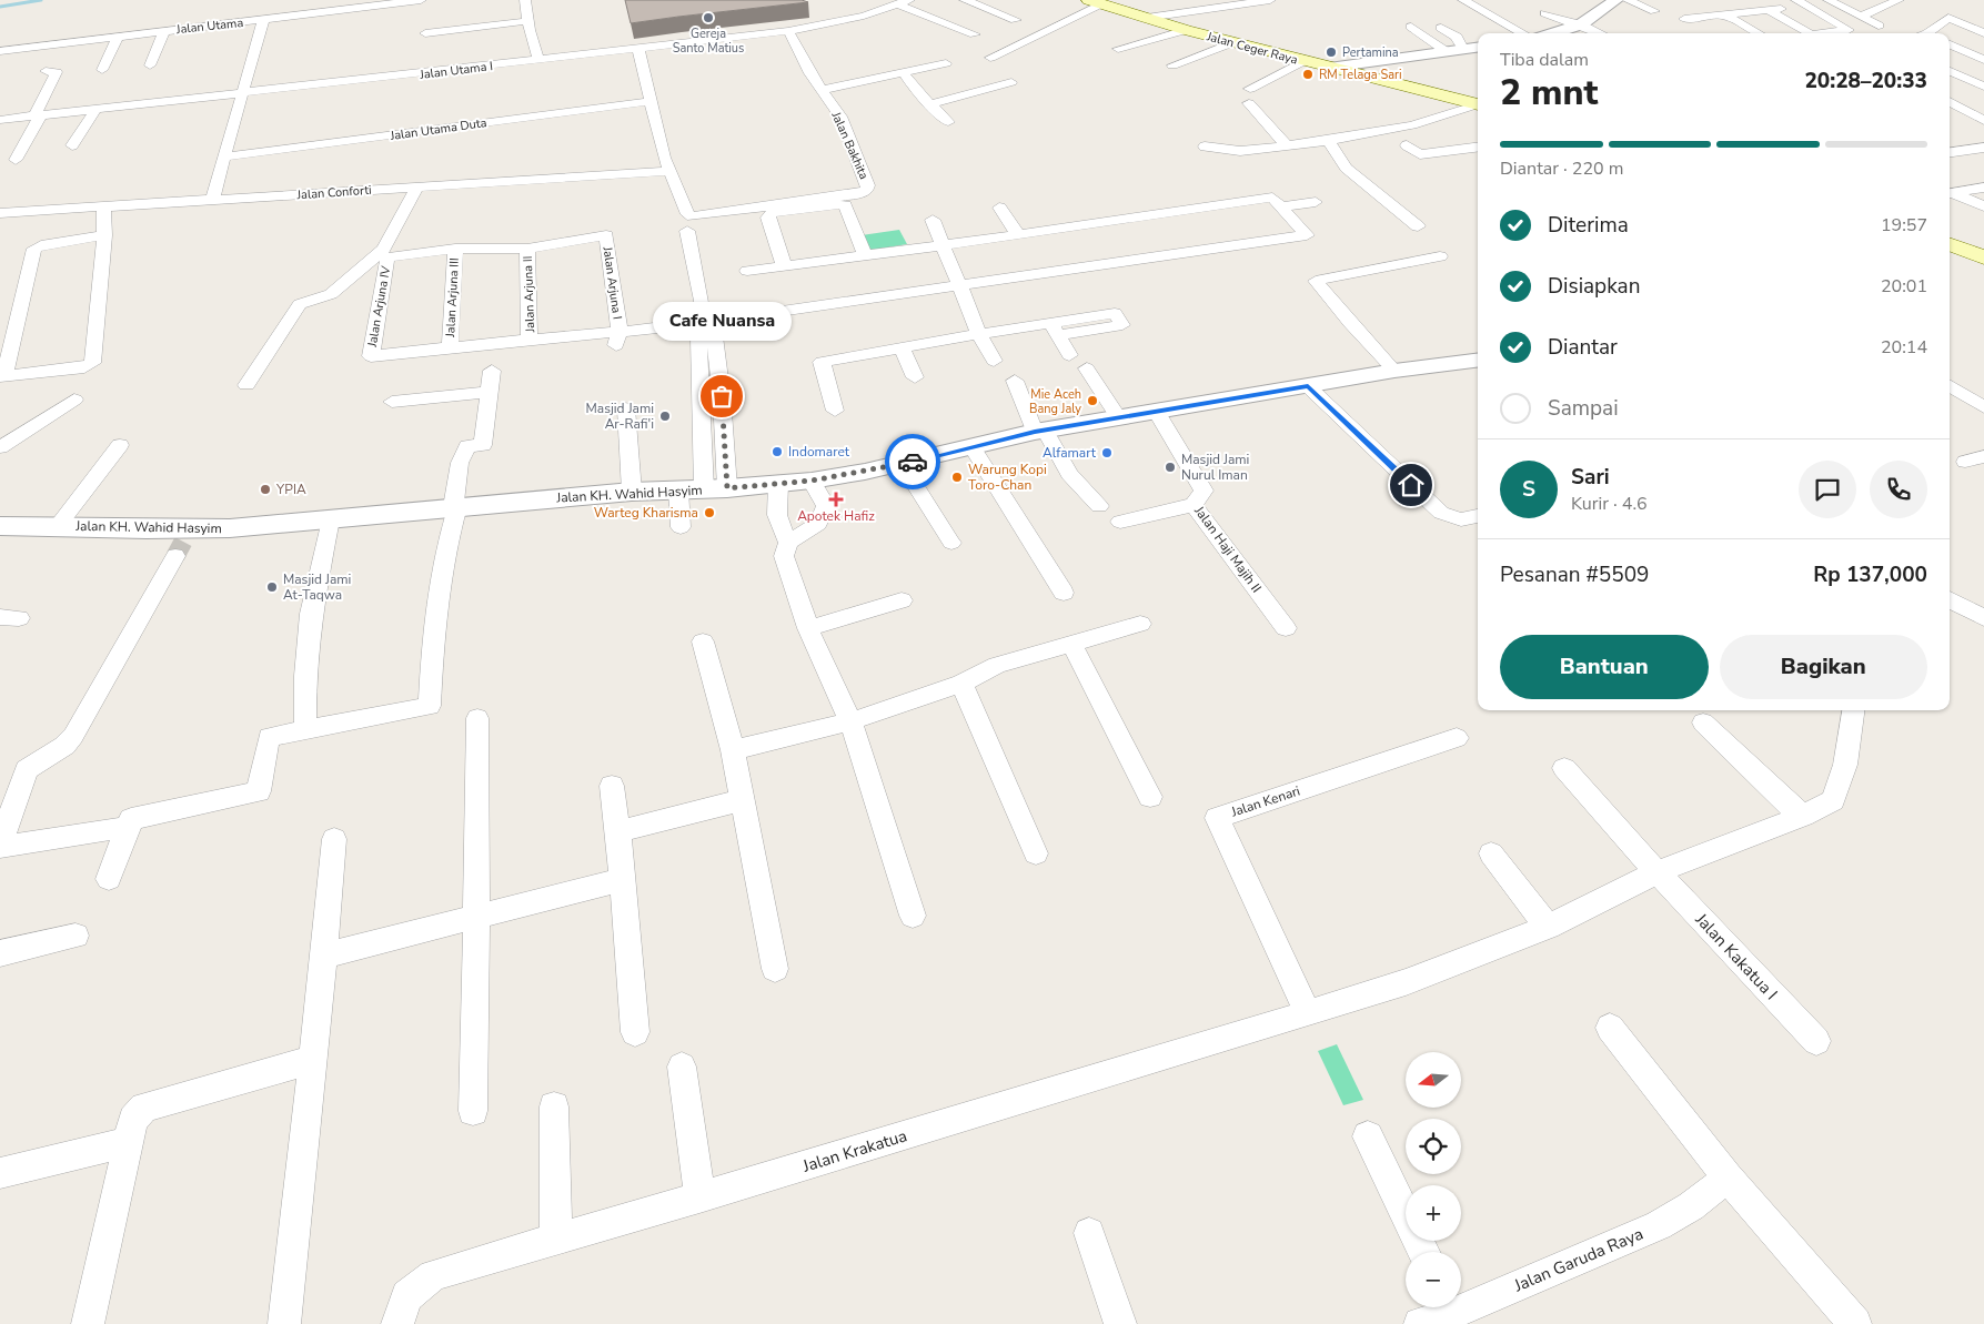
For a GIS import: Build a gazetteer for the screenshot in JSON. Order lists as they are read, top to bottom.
{
  "streets": {
    "main road": ["Jalan Ceger Raya"],
    "street": [
      "Jalan Utama",
      "Jalan Utama I",
      "Jalan Utama Duta",
      "Jalan Bakhita",
      "Jalan Conforti",
      "Jalan Arjuna I",
      "Jalan Arjuna II",
      "Jalan Arjuna III",
      "Jalan Arjuna IV",
      "Jalan KH. Wahid Hasyim",
      "Jalan Haji Majih II",
      "Jalan Kenari",
      "Jalan Kakatua I",
      "Jalan Krakatua",
      "Jalan Garuda Raya"
    ]
  },
  "crossings": [
    ["Jalan Utama I", "Jalan Bakhita"],
    ["Jalan Bakhita", "Jalan Conforti"],
    ["Jalan Arjuna I", "Jalan Arjuna II"],
    ["Jalan Arjuna III", "Jalan Arjuna IV"],
    ["Jalan KH. Wahid Hasyim", "Jalan Haji Majih II"],
    ["Jalan Kenari", "Jalan Krakatua"],
    ["Jalan Kakatua I", "Jalan Krakatua"]
  ],
  "places": {
    "other": [
      "Gereja Santo Matius",
      "Pertamina",
      "RM Telaga Sari",
      "Cafe Nuansa",
      "Mie Aceh Bang Jaly",
      "Masjid Jami Ar-Rafi'i",
      "Indomaret",
      "Alfamart",
      "Masjid Jami Nurul Iman",
      "Warung Kopi Toro-Chan",
      "YPIA",
      "Warteg Kharisma",
      "Masjid Jami At-Taqwa"
    ],
    "health": ["Apotek Hafiz"]
  },
  "north": "left",
  "page": {
    "heading": ["2 mnt", "Tiba dalam", "20:28–20:33"],
    "panel": [
      "Sari",
      "Kurir · 4.6",
      "Pesanan #5509",
      "Rp 137,000"
    ],
    "bar": "Diantar · 220 m",
    "list": [
      ["Diterima", "19:57"],
      ["Disiapkan", "20:01"],
      ["Diantar", "20:14"],
      "Sampai"
    ],
    "bubble": "Cafe Nuansa",
    "round": "S",
    "buttons": ["Bantuan", "Bagikan"],
    "map_buttons": ["+", "−"]
  }
}
